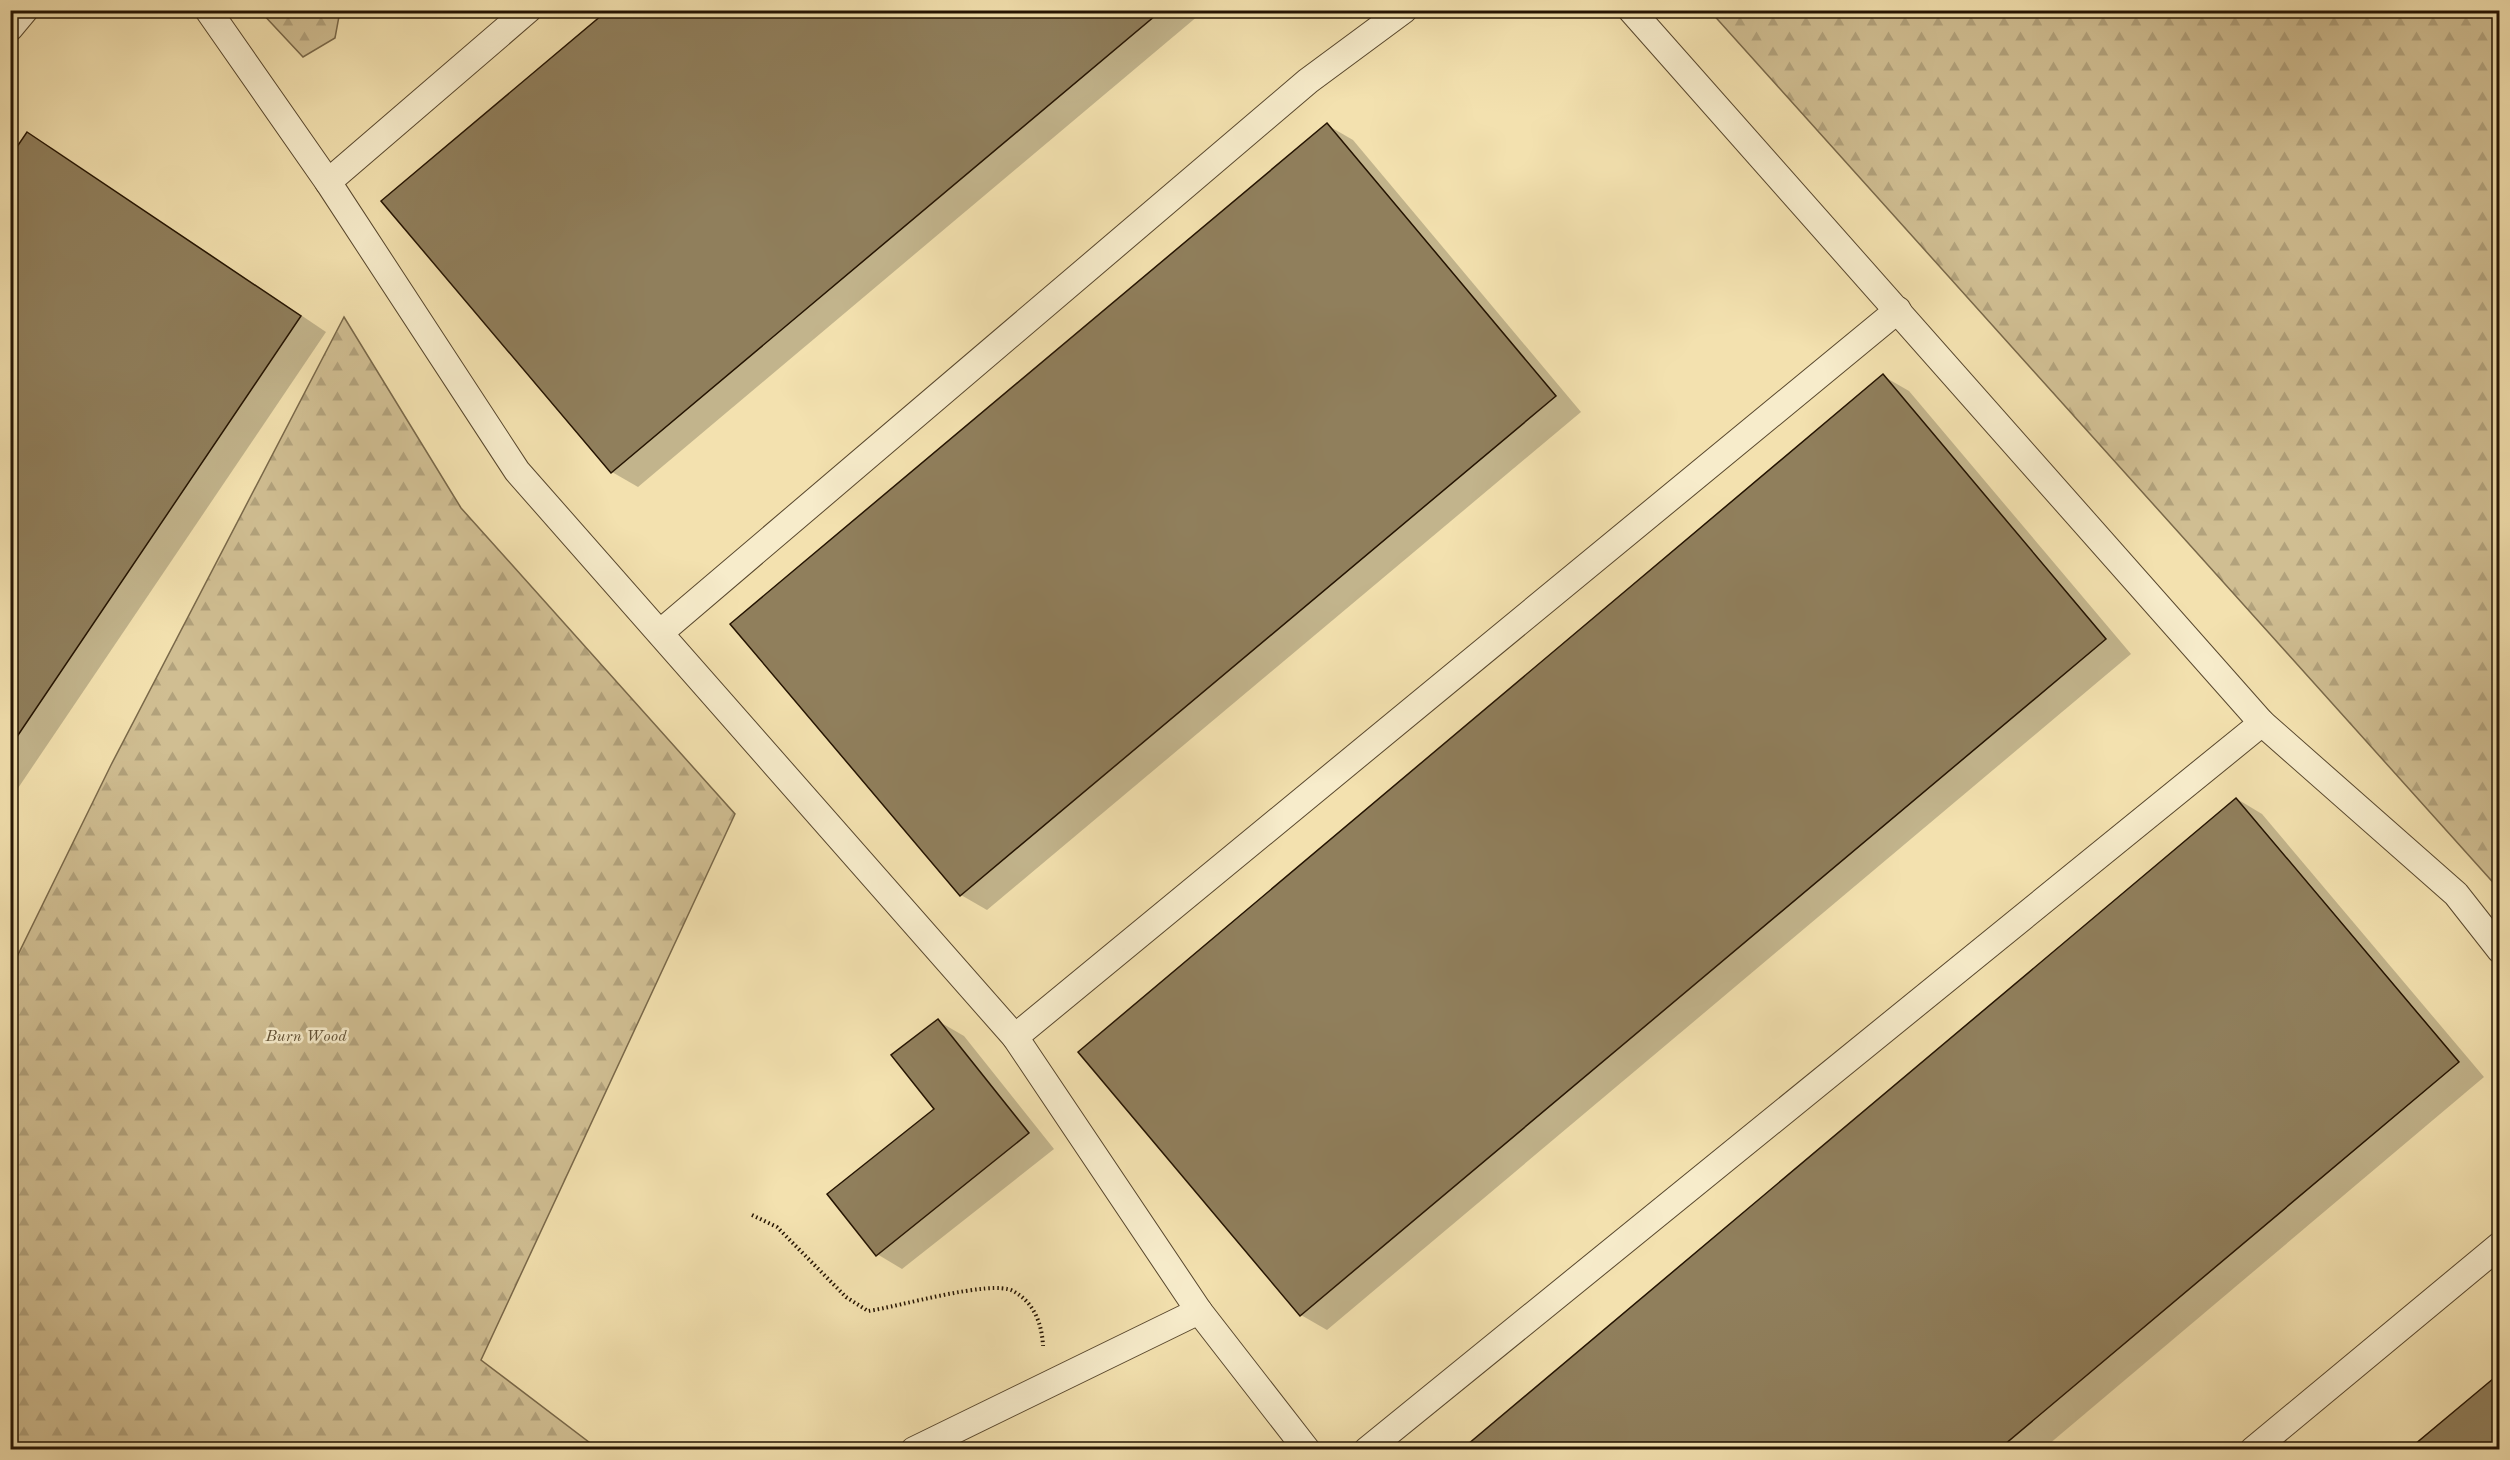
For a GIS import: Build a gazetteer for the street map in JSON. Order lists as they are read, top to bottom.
{
  "parks": ["Burn Wood"]
}
